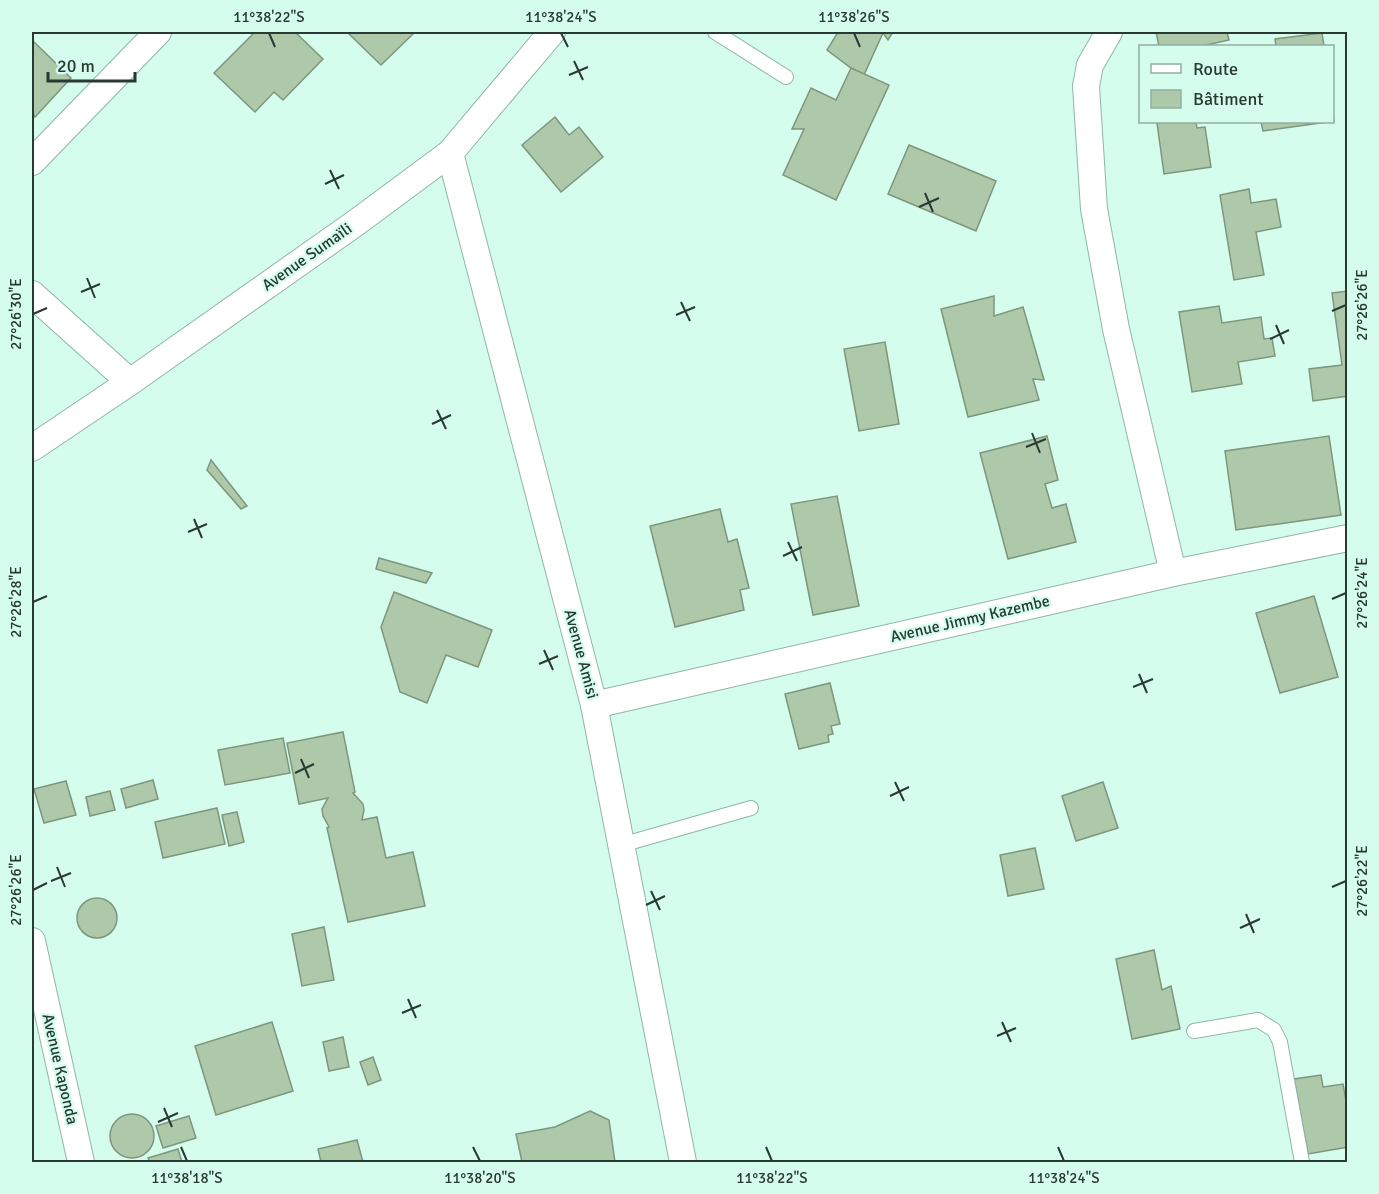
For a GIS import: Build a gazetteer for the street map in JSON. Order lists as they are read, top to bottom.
{
  "streets": {
    "street": [
      "Avenue Sumaïli",
      "Avenue Jimmy Kazembe",
      "Avenue Amisi",
      "Avenue Kaponda"
    ]
  },
  "crossings": [
    ["Avenue Sumaïli", "Avenue Amisi"],
    ["Avenue Jimmy Kazembe", "Avenue Amisi"]
  ],
  "legend": ["Route", "Bâtiment"],
  "scale_bar": "20 m",
  "coordinates": [
    "11°38'22\"S",
    "11°38'24\"S",
    "11°38'26\"S",
    "27°26'26\"E",
    "27°26'30\"E",
    "27°26'24\"E",
    "27°26'28\"E",
    "27°26'22\"E",
    "11°38'18\"S",
    "11°38'20\"S"
  ]
}
